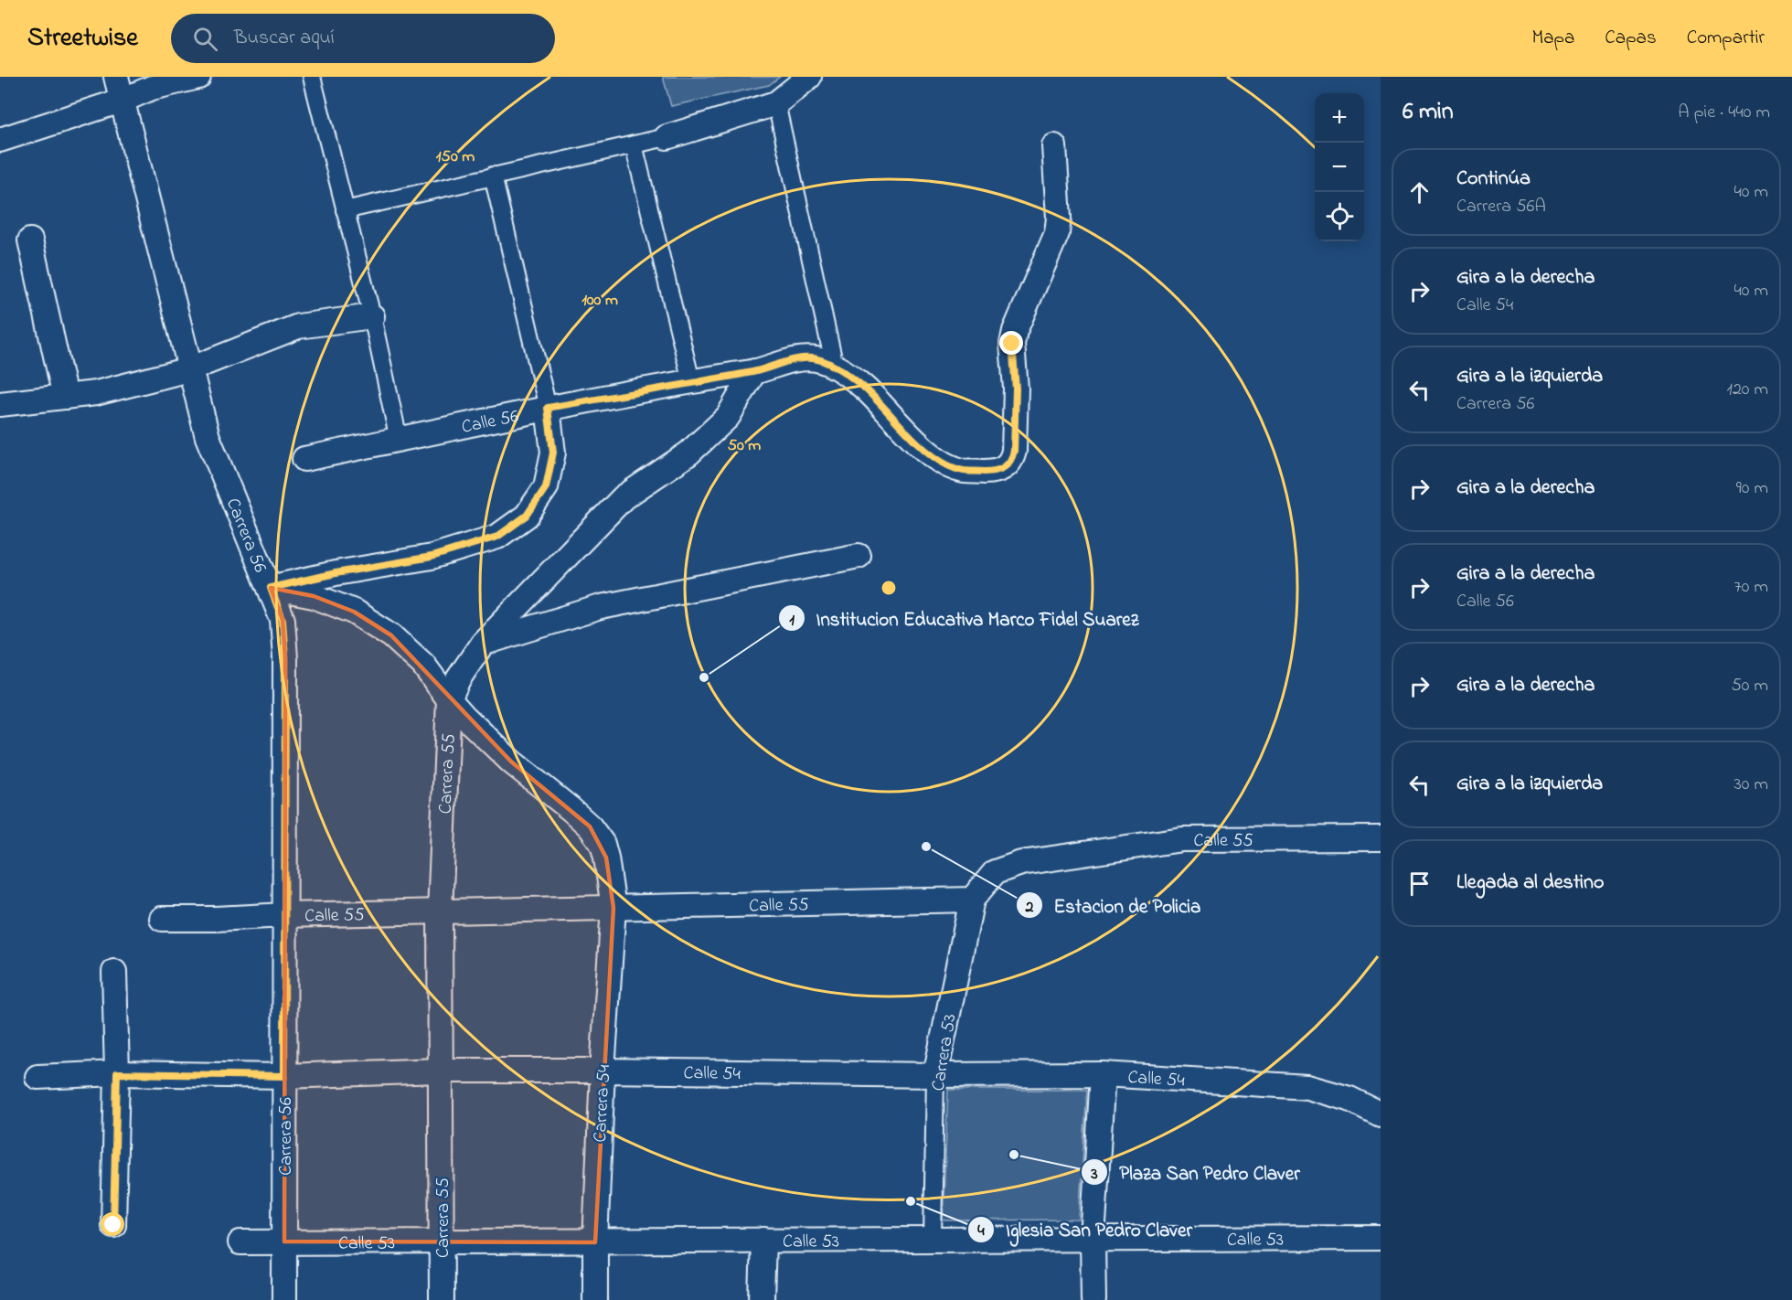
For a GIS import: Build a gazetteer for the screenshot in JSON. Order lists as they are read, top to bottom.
{
  "streets": {
    "street": [
      "Calle 56",
      "Carrera 56",
      "Carrera 55",
      "Calle 55",
      "Carrera 53",
      "Calle 54",
      "Carrera 54",
      "Calle 53"
    ]
  },
  "crossings": [
    ["Calle 56", "Carrera 55"],
    ["Carrera 56", "Calle 55"],
    ["Carrera 56", "Calle 54"],
    ["Carrera 56", "Carrera 54"],
    ["Carrera 56", "Calle 53"],
    ["Carrera 55", "Calle 55"],
    ["Carrera 55", "Calle 54"],
    ["Carrera 55", "Carrera 54"],
    ["Carrera 55", "Calle 53"],
    ["Calle 55", "Carrera 53"],
    ["Calle 55", "Carrera 54"],
    ["Carrera 53", "Calle 54"],
    ["Carrera 53", "Calle 53"],
    ["Calle 54", "Carrera 54"],
    ["Carrera 54", "Calle 53"]
  ],
  "places": [
    "Institucion Educativa Marco Fidel Suarez",
    "Estacion de Policia",
    "Plaza San Pedro Claver",
    "Iglesia San Pedro Claver"
  ],
  "page": {
    "header": "Streetwise",
    "search": "Buscar aquí",
    "nav": ["Mapa", "Capas", "Compartir"],
    "heading": ["6 min", "A pie · 440 m"],
    "map_buttons": ["+", "−"],
    "list": [
      ["Continúa", "Carrera 56A", "40 m"],
      ["Gira a la derecha", "Calle 54", "40 m"],
      ["Gira a la izquierda", "Carrera 56", "120 m"],
      ["Gira a la derecha", "90 m"],
      ["Gira a la derecha", "Calle 56", "70 m"],
      ["Gira a la derecha", "50 m"],
      ["Gira a la izquierda", "30 m"],
      "Llegada al destino"
    ]
  },
  "rings": ["150 m", "100 m", "50 m"]
}
